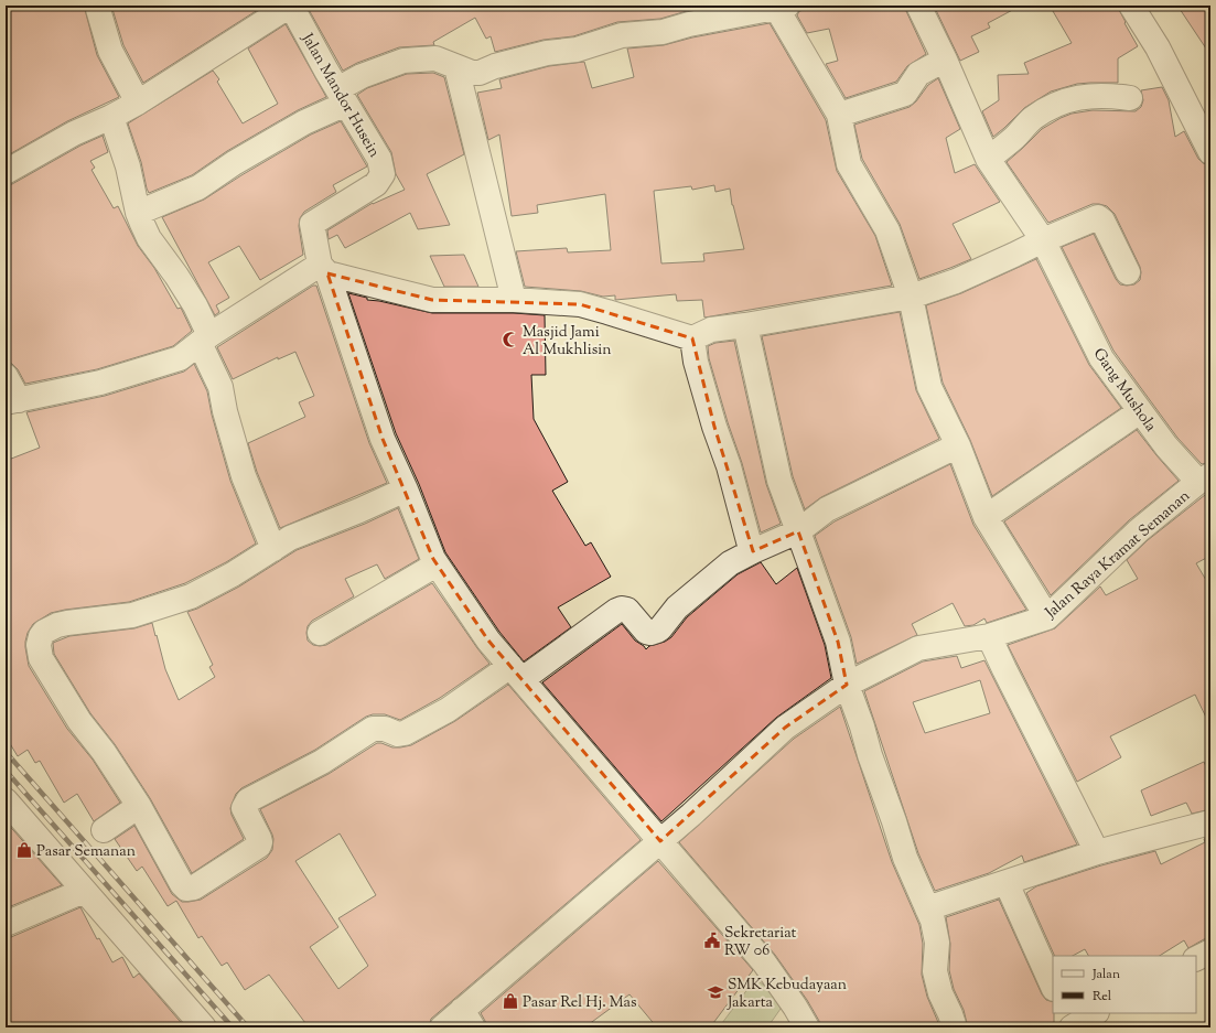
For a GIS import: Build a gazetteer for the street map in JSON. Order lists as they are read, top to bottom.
{
  "streets": {
    "street": ["Jalan Mandor Husein", "Gang Mushola", "Jalan Raya Kramat Semanan"]
  },
  "crossings": [
    ["Gang Mushola", "Jalan Raya Kramat Semanan"]
  ],
  "places": {
    "mosque": ["Masjid Jami Al Mukhlisin"],
    "shop": ["Pasar Semanan", "Pasar Rel Hj. Mas"],
    "public building": ["Sekretariat RW 06"],
    "school or university": ["SMK Kebudayaan Jakarta"]
  },
  "legend": ["Jalan", "Rel"]
}
